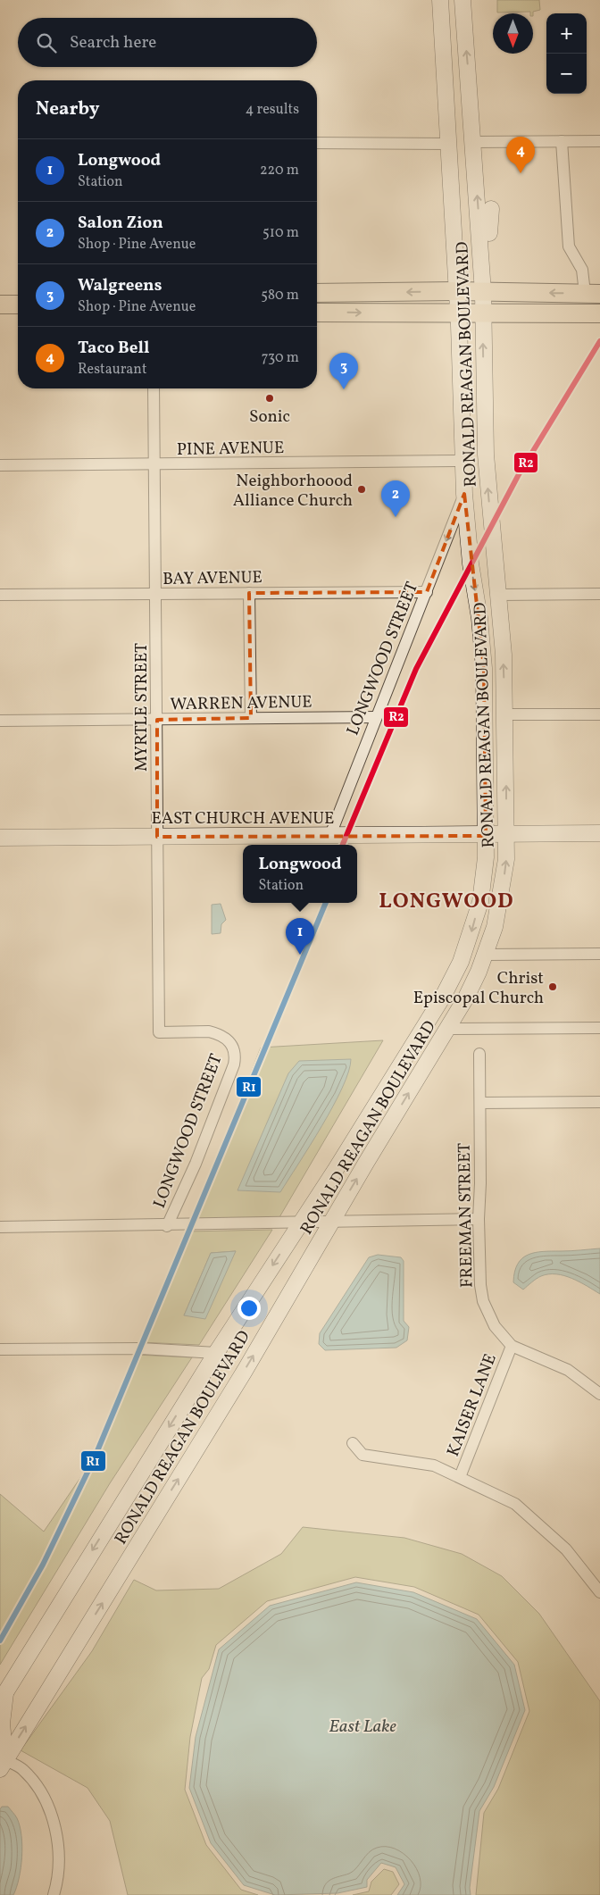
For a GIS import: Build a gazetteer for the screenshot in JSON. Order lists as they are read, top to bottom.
{
  "streets": {
    "main road": ["RONALD REAGAN BOULEVARD", "EAST CHURCH AVENUE"],
    "street": [
      "PINE AVENUE",
      "BAY AVENUE",
      "LONGWOOD STREET",
      "WARREN AVENUE",
      "MYRTLE STREET",
      "FREEMAN STREET",
      "KAISER LANE"
    ]
  },
  "crossings": [
    ["RONALD REAGAN BOULEVARD", "PINE AVENUE"],
    ["RONALD REAGAN BOULEVARD", "LONGWOOD STREET"],
    ["RONALD REAGAN BOULEVARD", "EAST CHURCH AVENUE"],
    ["PINE AVENUE", "MYRTLE STREET"],
    ["BAY AVENUE", "LONGWOOD STREET"],
    ["BAY AVENUE", "MYRTLE STREET"],
    ["LONGWOOD STREET", "WARREN AVENUE"],
    ["LONGWOOD STREET", "MYRTLE STREET"],
    ["LONGWOOD STREET", "EAST CHURCH AVENUE"],
    ["WARREN AVENUE", "MYRTLE STREET"],
    ["MYRTLE STREET", "EAST CHURCH AVENUE"],
    ["FREEMAN STREET", "KAISER LANE"]
  ],
  "districts": ["LONGWOOD"],
  "water": ["East Lake"],
  "places": ["Sonic", "Neighborhoood Alliance Church", "Christ Episcopal Church"],
  "lines": ["transit line R2", "transit line R1"],
  "north": "bottom",
  "page": {
    "map_buttons": ["+", "−"],
    "search": "Search here",
    "heading": ["Nearby", "4 results"],
    "pins": [
      "4",
      "3",
      "2",
      "1"
    ],
    "list": [
      {
        "mark": "1",
        "name": "Longwood",
        "note": "Station",
        "value": "220 m"
      },
      {
        "mark": "2",
        "name": "Salon Zion",
        "note": "Shop · Pine Avenue",
        "value": "510 m"
      },
      {
        "mark": "3",
        "name": "Walgreens",
        "note": "Shop · Pine Avenue",
        "value": "580 m"
      },
      {
        "mark": "4",
        "name": "Taco Bell",
        "note": "Restaurant",
        "value": "730 m"
      }
    ],
    "popup": ["Longwood", "Station"]
  }
}
